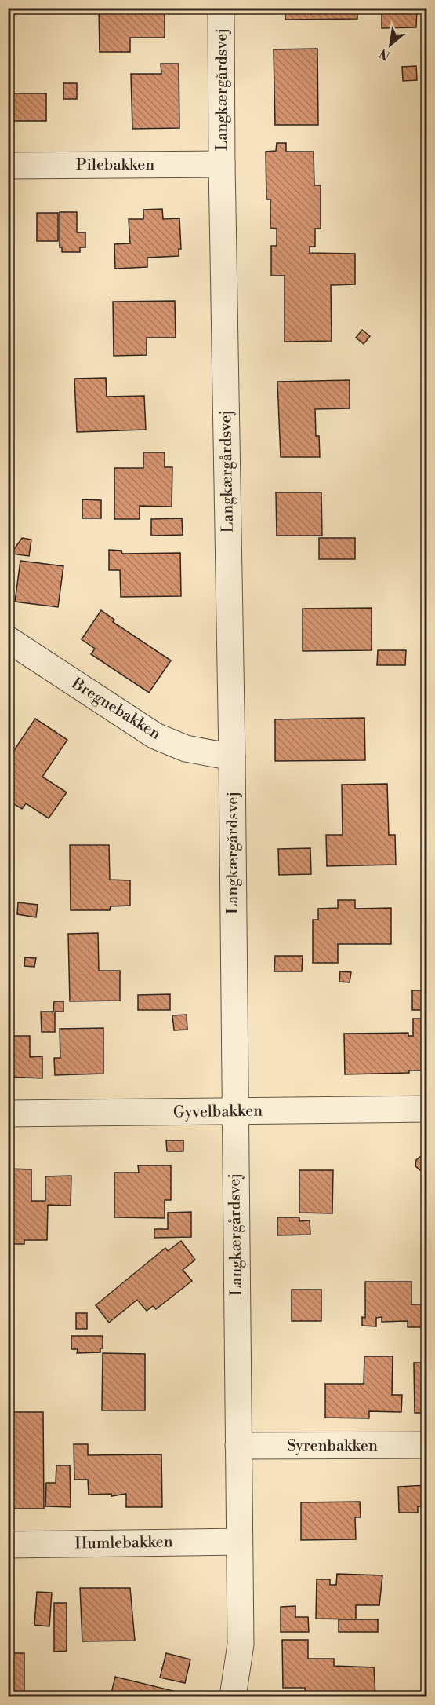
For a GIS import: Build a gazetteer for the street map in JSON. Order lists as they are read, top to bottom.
{
  "streets": {
    "street": [
      "Langkærgårdsvej",
      "Pilebakken",
      "Bregnebakken",
      "Gyvelbakken",
      "Syrenbakken",
      "Humlebakken"
    ]
  },
  "crossings": [
    ["Langkærgårdsvej", "Pilebakken"],
    ["Langkærgårdsvej", "Bregnebakken"],
    ["Langkærgårdsvej", "Gyvelbakken"],
    ["Langkærgårdsvej", "Syrenbakken"],
    ["Langkærgårdsvej", "Humlebakken"]
  ],
  "north": "bottom left"
}
